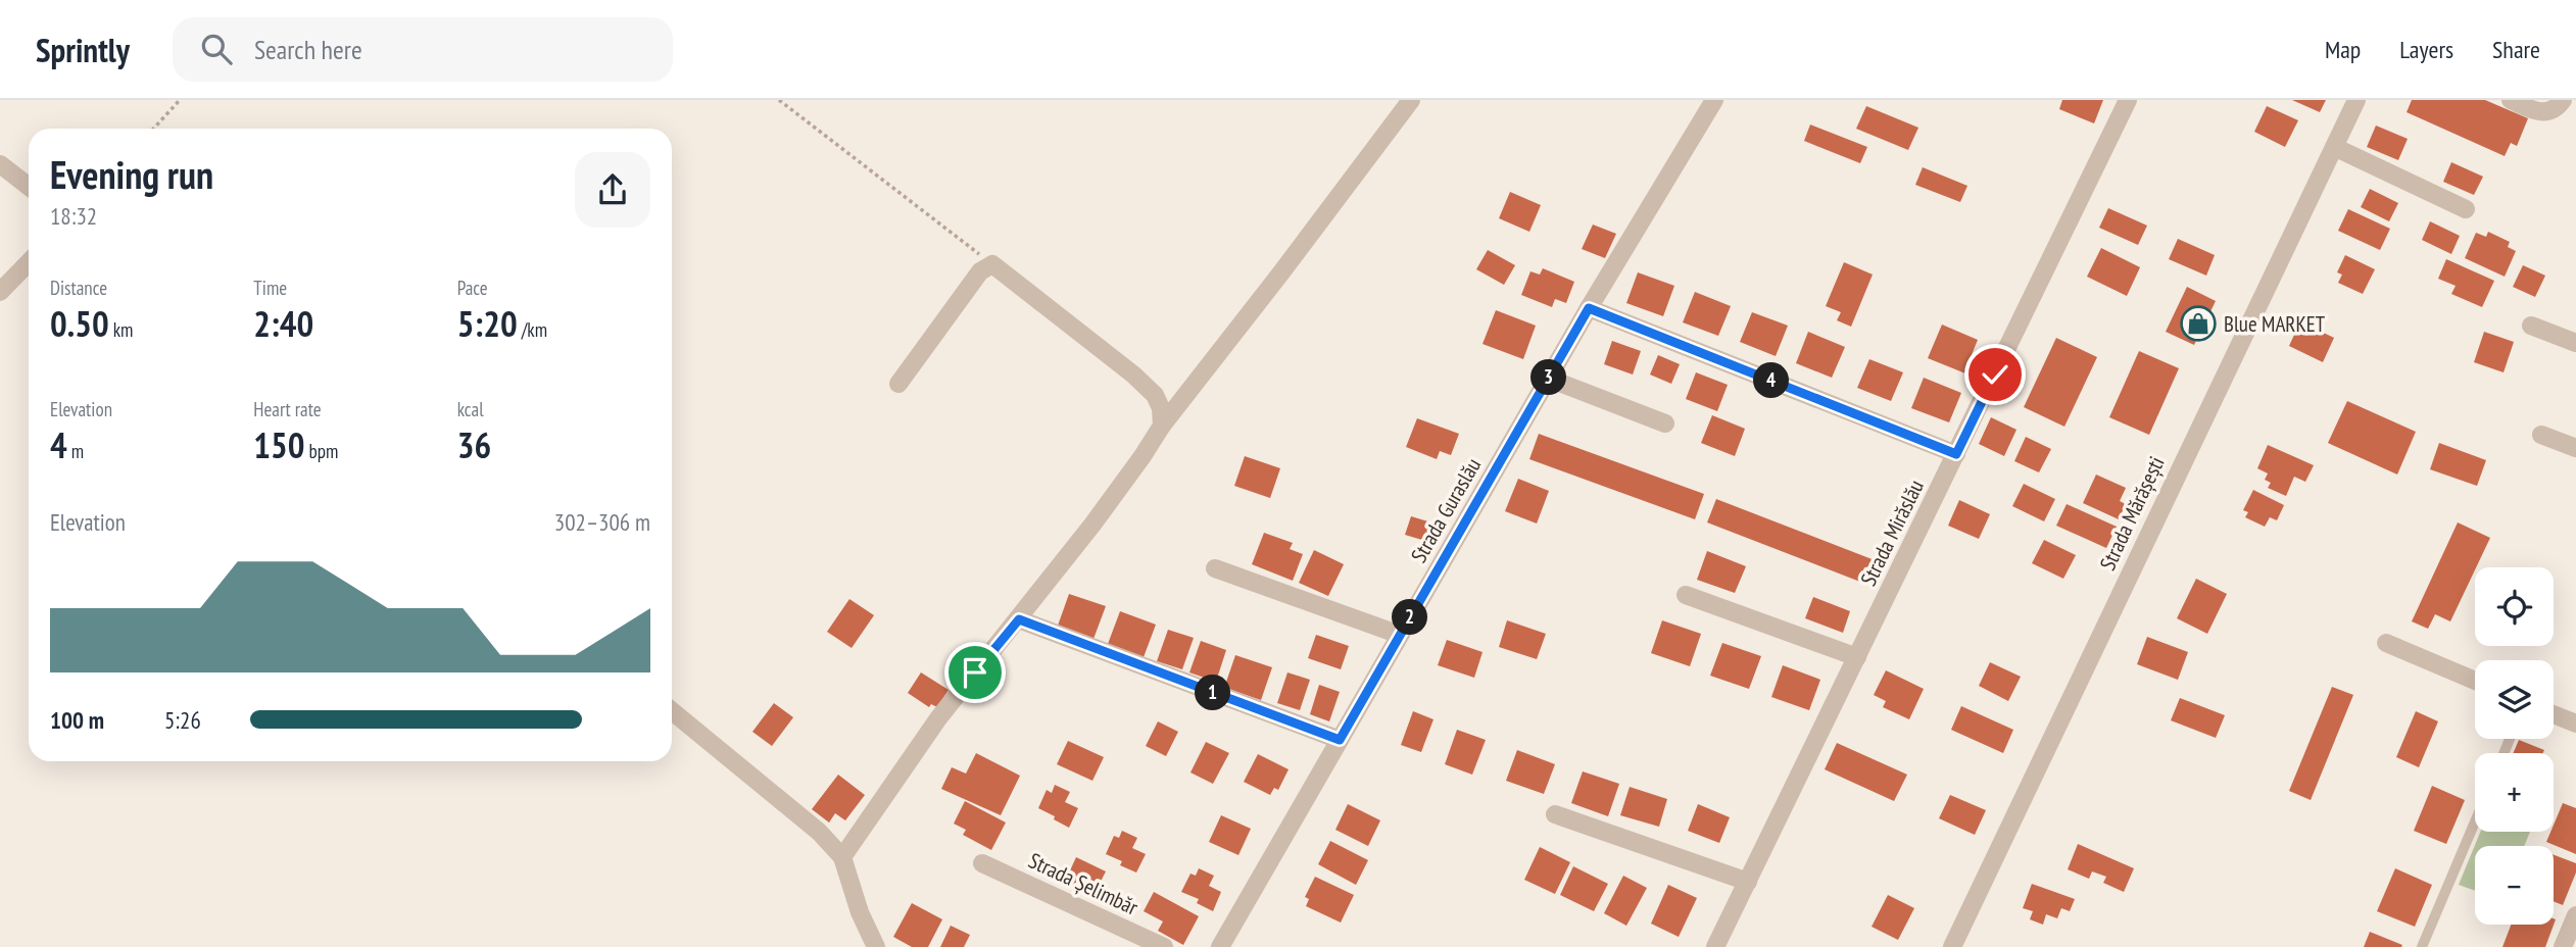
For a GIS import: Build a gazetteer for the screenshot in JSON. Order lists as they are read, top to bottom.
{
  "streets": {
    "street": [
      "Strada Guraslău",
      "Strada Mărășești",
      "Strada Mirăslău",
      "Strada Șelimbăr"
    ]
  },
  "places": {
    "shop": ["Blue MARKET"]
  },
  "page": {
    "header": "Sprintly",
    "search": "Search here",
    "nav": ["Map", "Layers", "Share"],
    "heading": ["Evening run", "18:32"],
    "stats": [
      ["Distance", "0.50 km"],
      ["Time", "2:40"],
      ["Pace", "5:20 /km"],
      ["Elevation", "4 m"],
      ["Heart rate", "150 bpm"],
      ["kcal", "36"]
    ],
    "pins": [
      "3",
      "4",
      "2",
      "1"
    ],
    "chart": ["Elevation", "302–306 m"],
    "map_buttons": ["+", "−"],
    "list": [
      {
        "name": "100 m",
        "note": "5:26"
      }
    ]
  }
}
